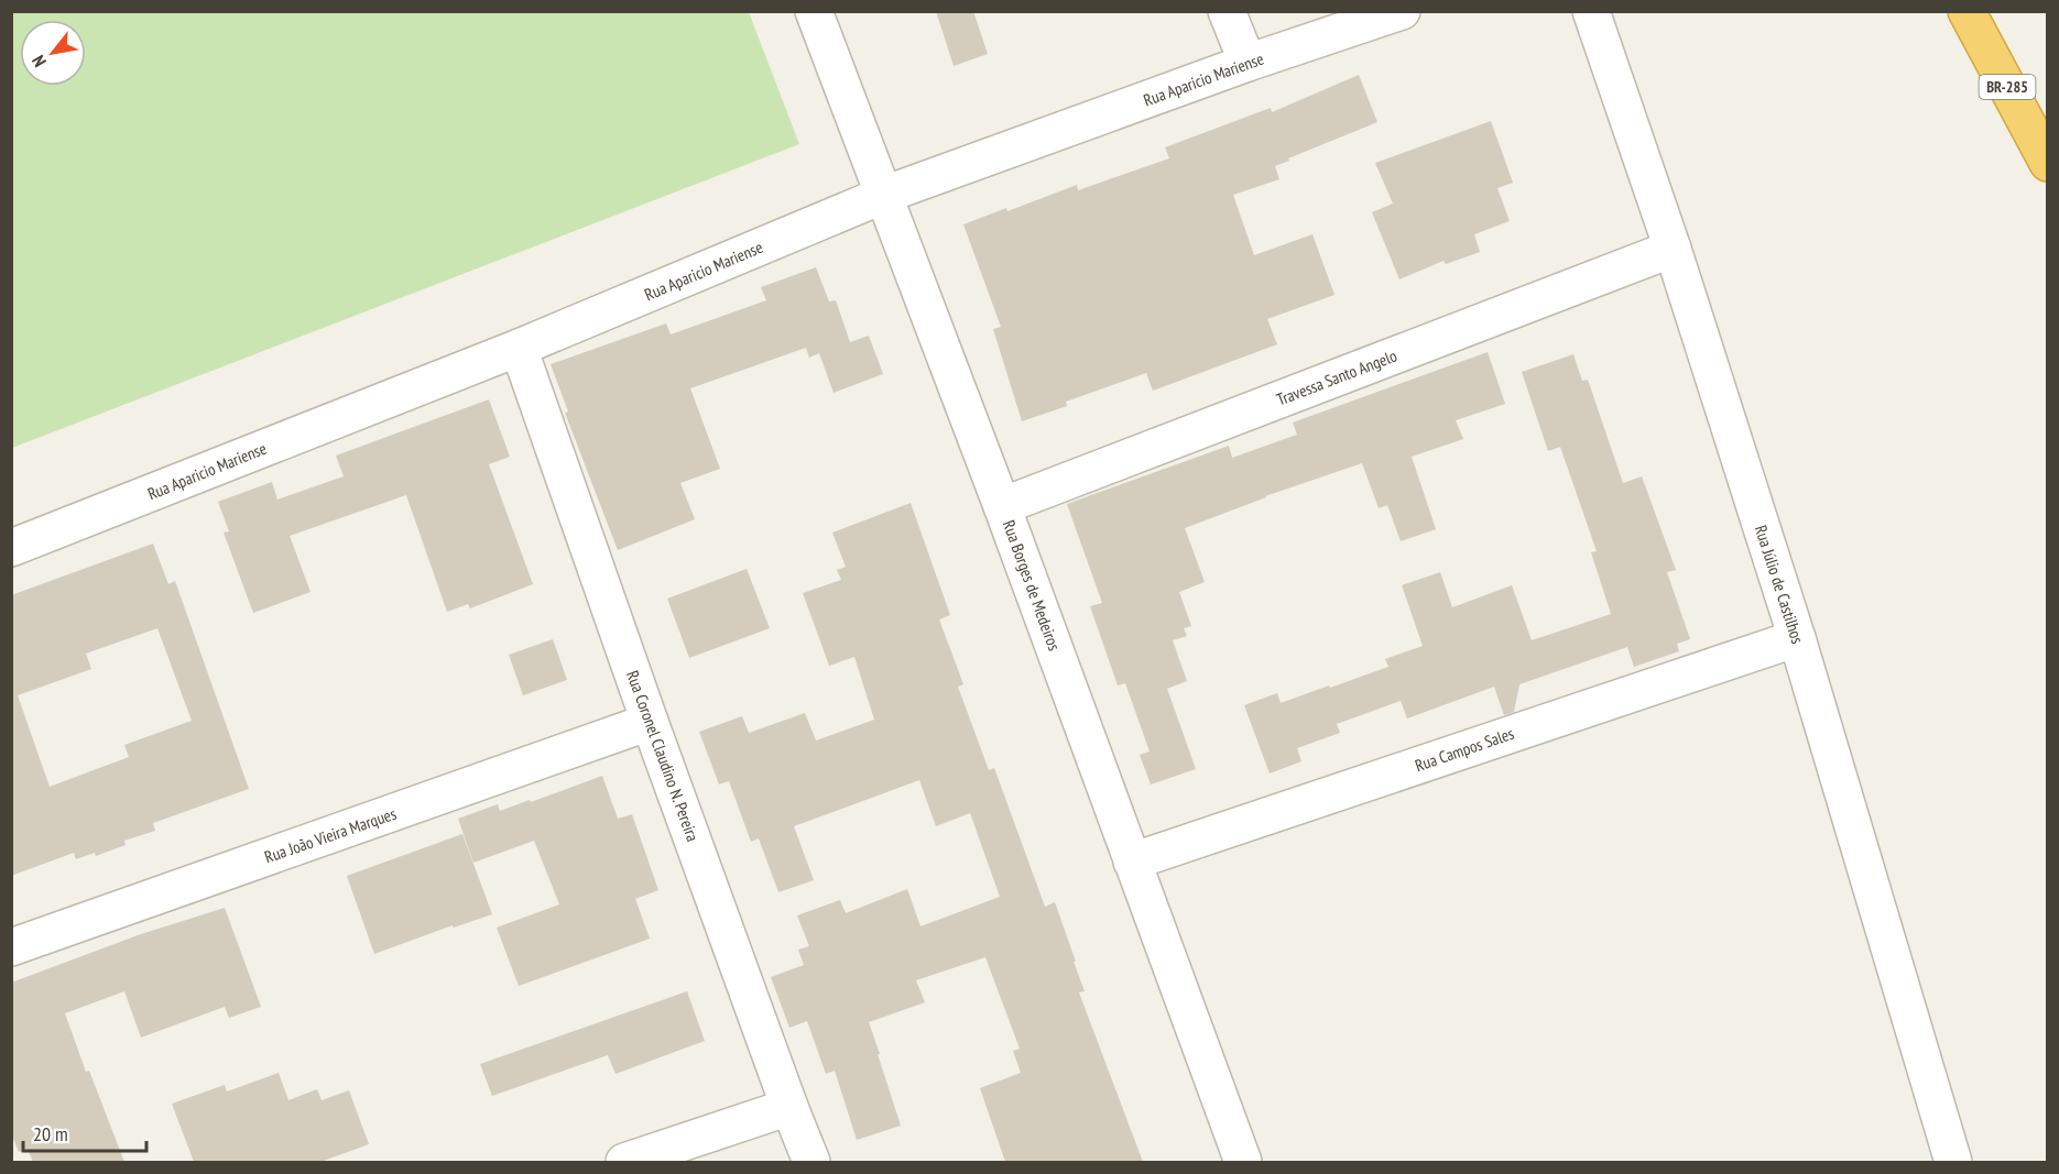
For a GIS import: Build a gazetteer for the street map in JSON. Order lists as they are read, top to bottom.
{
  "streets": {
    "highway": ["BR-285"],
    "street": [
      "Rua Aparicio Mariense",
      "Travessa Santo Angelo",
      "Rua Júlio de Castilhos",
      "Rua Borges de Medeiros",
      "Rua Campos Sales",
      "Rua Coronel Claudino N. Pereira",
      "Rua João Vieira Marques"
    ]
  },
  "crossings": [
    ["Rua Aparicio Mariense", "Rua Borges de Medeiros"],
    ["Rua Aparicio Mariense", "Rua Coronel Claudino N. Pereira"],
    ["Travessa Santo Angelo", "Rua Júlio de Castilhos"],
    ["Travessa Santo Angelo", "Rua Borges de Medeiros"],
    ["Rua Júlio de Castilhos", "Rua Campos Sales"],
    ["Rua Borges de Medeiros", "Rua Campos Sales"],
    ["Rua Coronel Claudino N. Pereira", "Rua João Vieira Marques"]
  ],
  "scale_bar": "20 m",
  "north": "bottom left"
}
